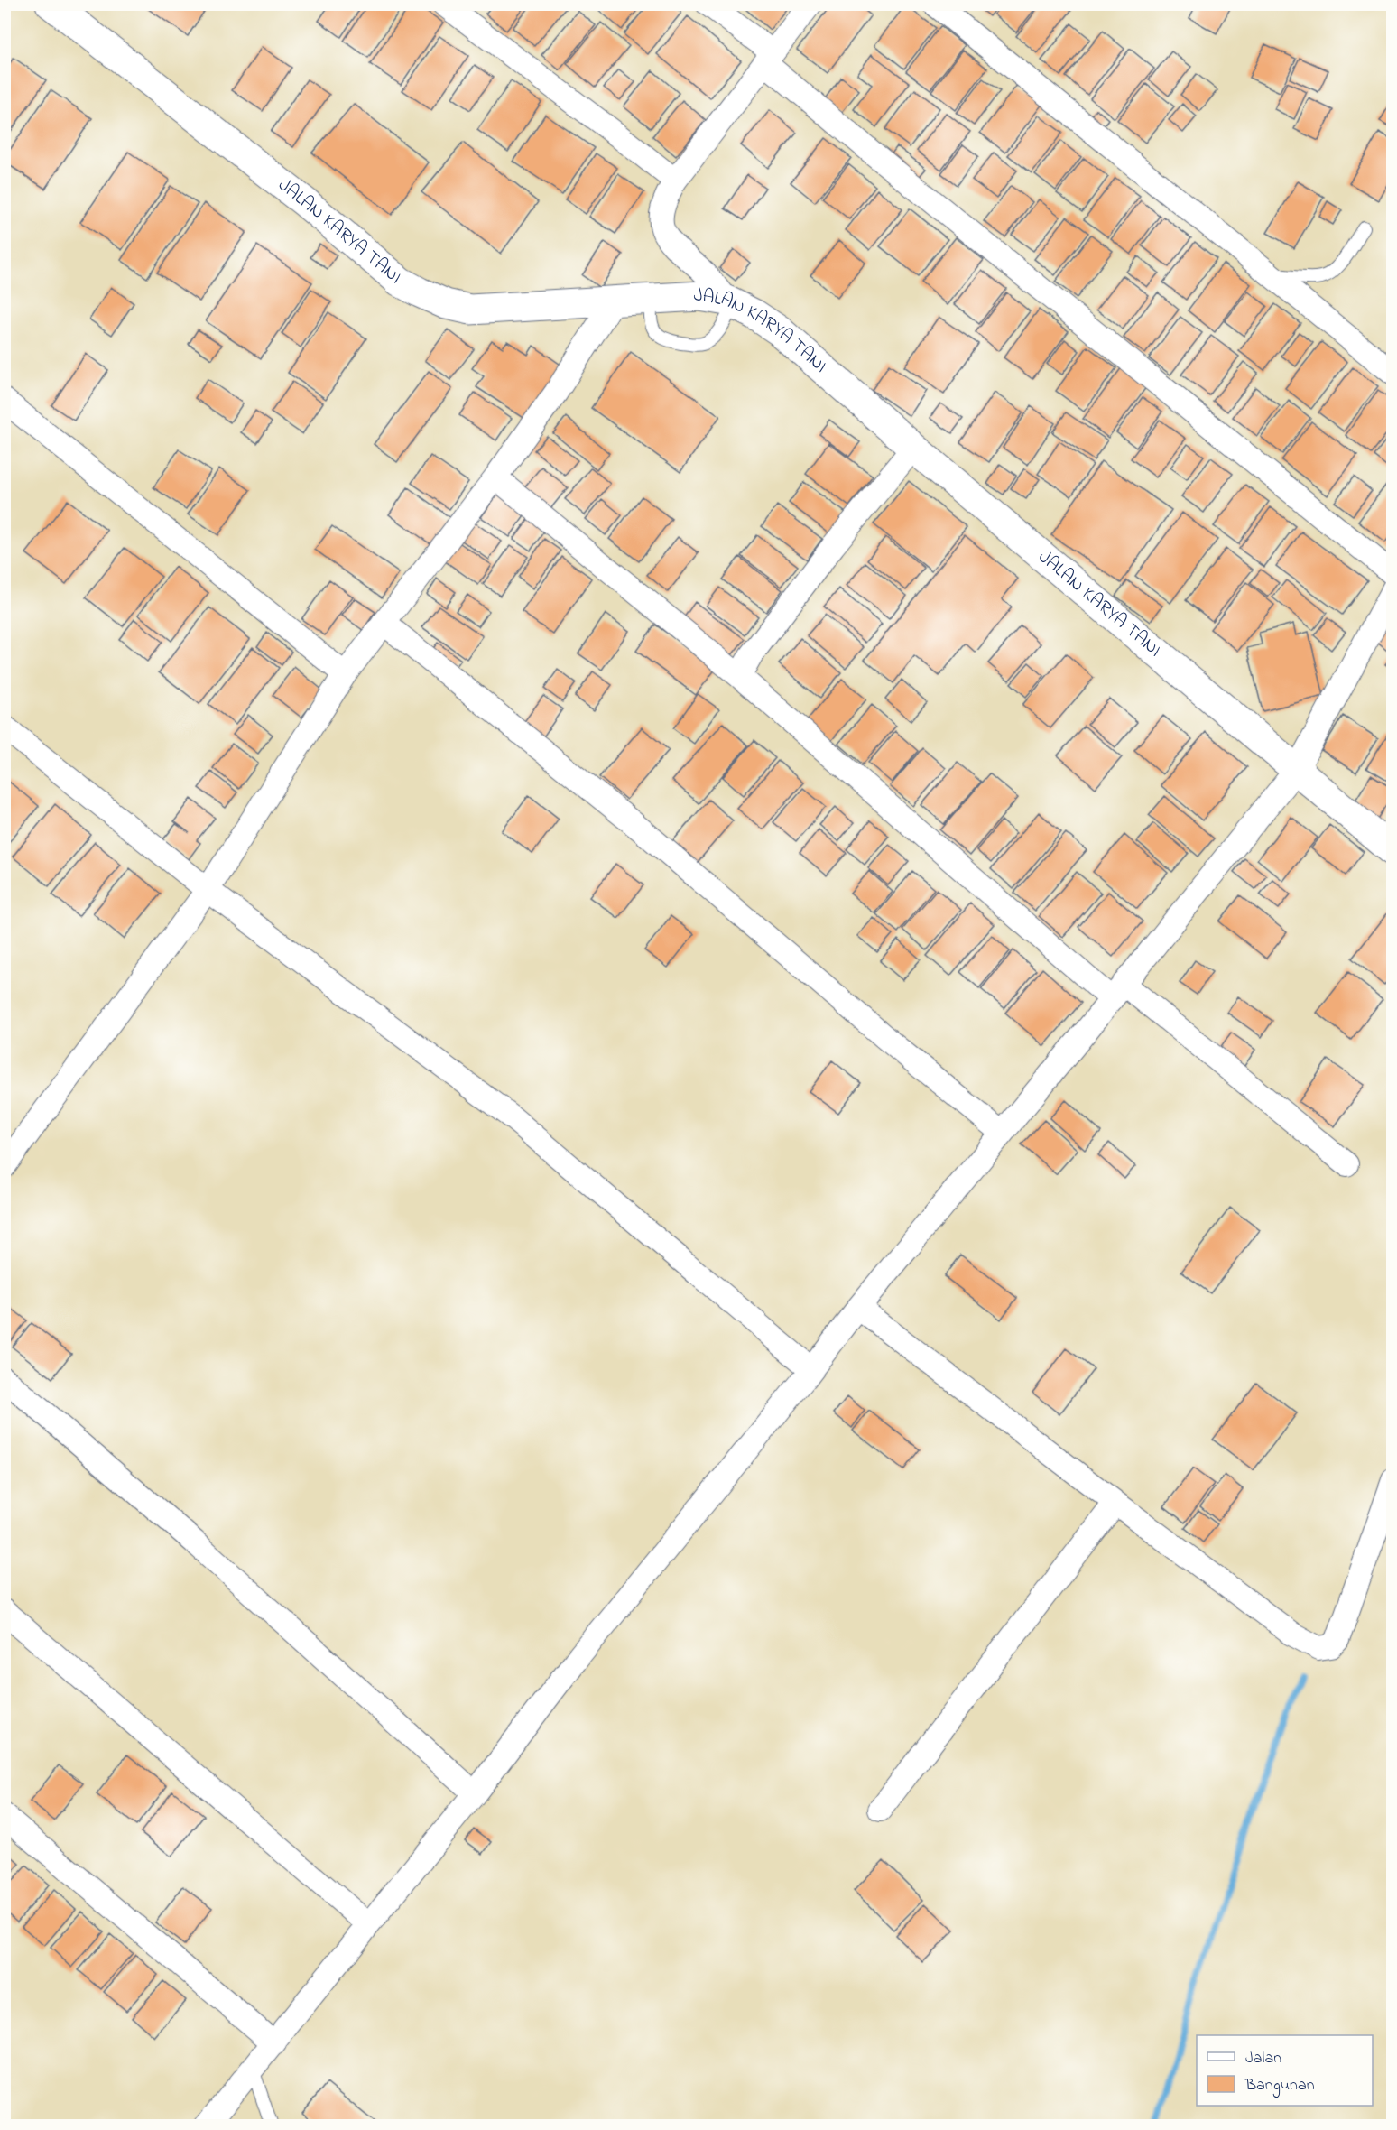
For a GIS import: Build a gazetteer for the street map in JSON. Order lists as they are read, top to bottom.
{
  "streets": {
    "street": ["JALAN KARYA TANI"]
  },
  "legend": ["Jalan", "Bangunan"]
}
